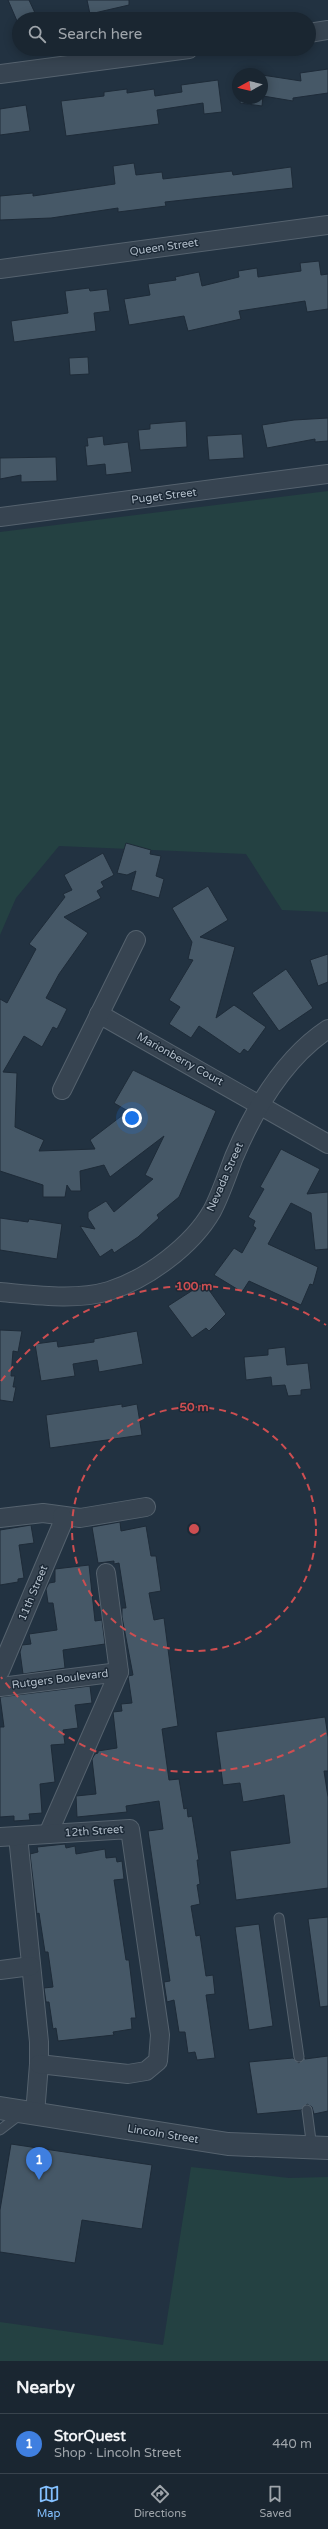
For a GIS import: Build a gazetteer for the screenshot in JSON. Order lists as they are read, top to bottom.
{
  "streets": {
    "street": [
      "Queen Street",
      "Puget Street",
      "Marionberry Court",
      "Nevada Street",
      "11th Street",
      "Rutgers Boulevard",
      "12th Street",
      "Lincoln Street"
    ]
  },
  "crossings": [
    ["Marionberry Court", "Nevada Street"],
    ["Rutgers Boulevard", "12th Street"]
  ],
  "north": "left",
  "page": {
    "search": "Search here",
    "pins": "1",
    "heading": "Nearby",
    "list": [
      {
        "mark": "1",
        "name": "StorQuest",
        "note": "Shop · Lincoln Street",
        "value": "440 m"
      }
    ],
    "nav": ["Map", "Directions", "Saved"]
  },
  "rings": ["100 m", "50 m"]
}
